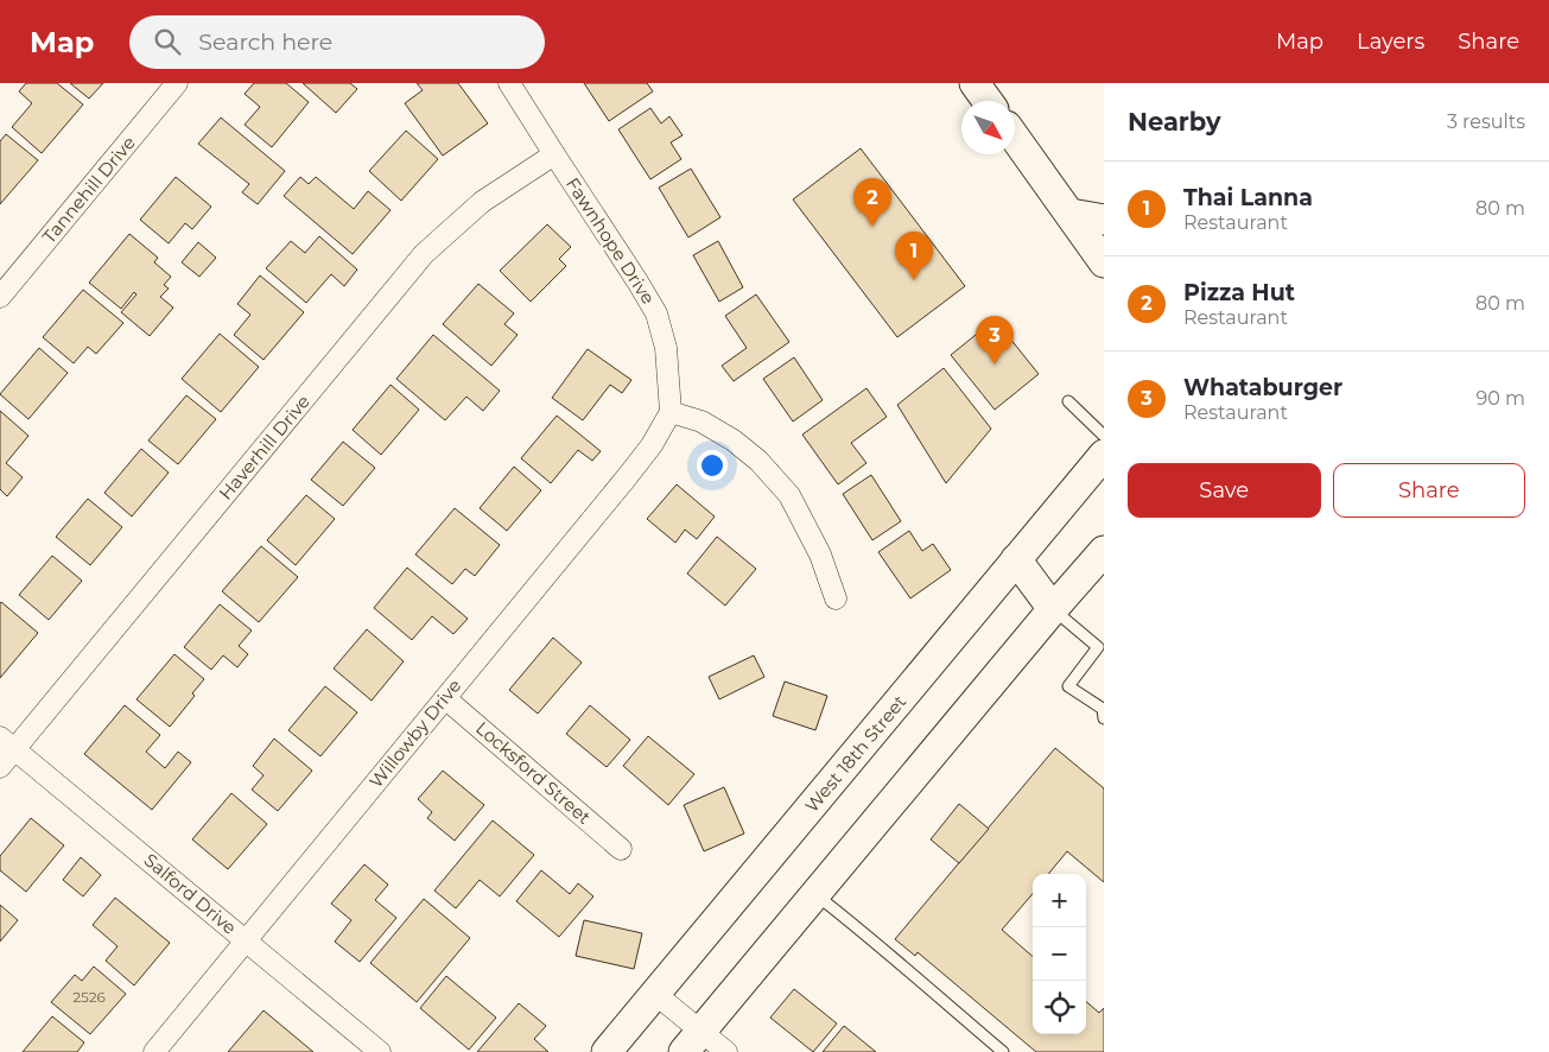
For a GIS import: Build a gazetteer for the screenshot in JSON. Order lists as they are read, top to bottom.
{
  "streets": {
    "main road": ["West 18th Street"],
    "street": [
      "Tannehill Drive",
      "Fawnhope Drive",
      "Haverhill Drive",
      "Willowby Drive",
      "Locksford Street",
      "Salford Drive"
    ]
  },
  "crossings": [
    ["Fawnhope Drive", "Haverhill Drive"],
    ["Fawnhope Drive", "Willowby Drive"],
    ["Haverhill Drive", "Salford Drive"],
    ["Willowby Drive", "Locksford Street"],
    ["Willowby Drive", "Salford Drive"]
  ],
  "house_numbers": ["2526"],
  "north": "bottom right",
  "page": {
    "header": "Map",
    "search": "Search here",
    "nav": ["Map", "Layers", "Share"],
    "heading": ["Nearby", "3 results"],
    "list": [
      {
        "mark": "1",
        "name": "Thai Lanna",
        "note": "Restaurant",
        "value": "80 m"
      },
      {
        "mark": "2",
        "name": "Pizza Hut",
        "note": "Restaurant",
        "value": "80 m"
      },
      {
        "mark": "3",
        "name": "Whataburger",
        "note": "Restaurant",
        "value": "90 m"
      }
    ],
    "pins": ["2", "1", "3"],
    "buttons": ["Save", "Share"],
    "map_buttons": ["+", "−"]
  }
}
